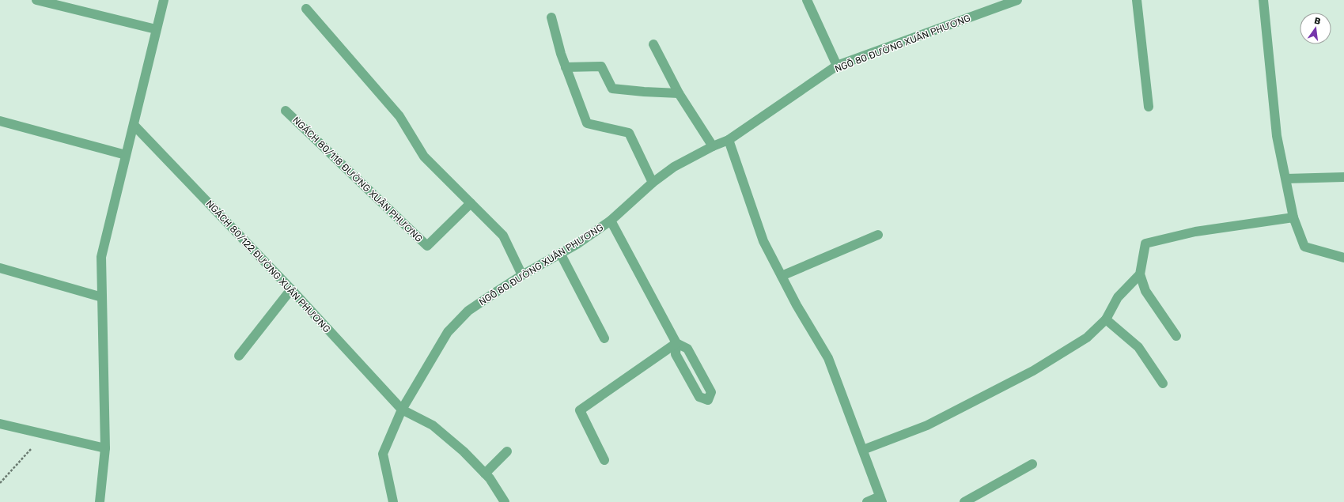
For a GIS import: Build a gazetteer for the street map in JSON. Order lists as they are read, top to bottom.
{
  "streets": {
    "street": ["NGÕ 80 ĐƯỜNG XUÂN PHƯƠNG", "NGÁCH 80/118 ĐƯỜNG XUÂN PHƯƠNG", "NGÁCH 80/122 ĐƯỜNG XUÂN PHƯƠNG"]
  },
  "crossings": [
    ["NGÕ 80 ĐƯỜNG XUÂN PHƯƠNG", "NGÁCH 80/122 ĐƯỜNG XUÂN PHƯƠNG"]
  ],
  "north": "top"
}
